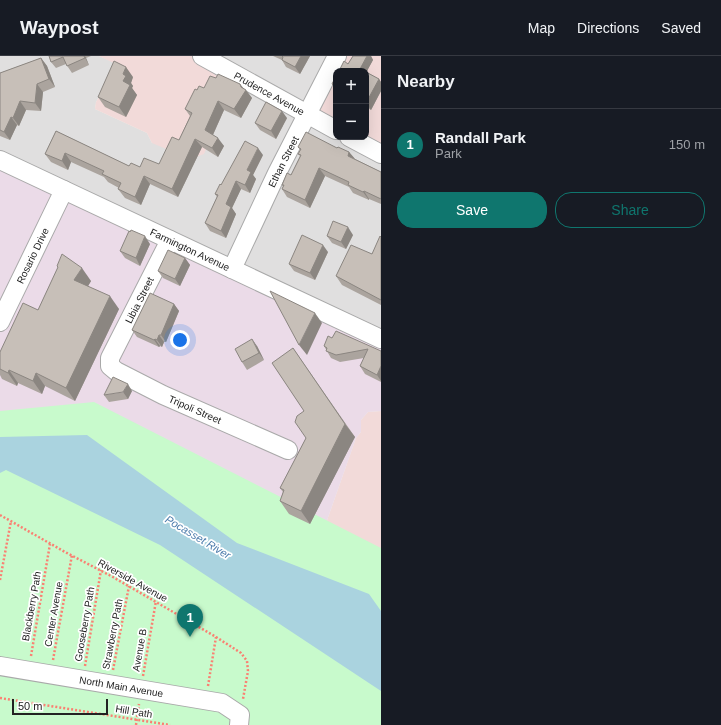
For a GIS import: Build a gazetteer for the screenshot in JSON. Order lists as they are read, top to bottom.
{
  "streets": {
    "street": [
      "Prudence Avenue",
      "Ethan Street",
      "Farmington Avenue",
      "Rosario Drive",
      "Libia Street",
      "Tripoli Street",
      "North Main Avenue"
    ],
    "path": [
      "Riverside Avenue",
      "Blackberry Path",
      "Center Avenue",
      "Gooseberry Path",
      "Strawberry Path",
      "Avenue B",
      "Hill Path"
    ]
  },
  "crossings": [
    ["Prudence Avenue", "Ethan Street"],
    ["Ethan Street", "Farmington Avenue"],
    ["Farmington Avenue", "Rosario Drive"],
    ["Farmington Avenue", "Libia Street"],
    ["Libia Street", "Tripoli Street"],
    ["Riverside Avenue", "Blackberry Path"],
    ["Riverside Avenue", "Center Avenue"],
    ["Riverside Avenue", "Gooseberry Path"],
    ["Riverside Avenue", "Strawberry Path"],
    ["Riverside Avenue", "Avenue B"],
    ["Riverside Avenue", "North Main Avenue"],
    ["Blackberry Path", "North Main Avenue"],
    ["Center Avenue", "North Main Avenue"],
    ["Gooseberry Path", "North Main Avenue"],
    ["Strawberry Path", "North Main Avenue"],
    ["Avenue B", "North Main Avenue"],
    ["Avenue B", "Hill Path"]
  ],
  "water": ["Pocasset River"],
  "scale_bar": "50 m",
  "page": {
    "header": "Waypost",
    "nav": ["Map", "Directions", "Saved"],
    "heading": "Nearby",
    "map_buttons": ["+", "−"],
    "list": [
      {
        "mark": "1",
        "name": "Randall Park",
        "note": "Park",
        "value": "150 m"
      }
    ],
    "buttons": ["Save", "Share"],
    "pins": "1",
    "scale": "50 m"
  }
}
